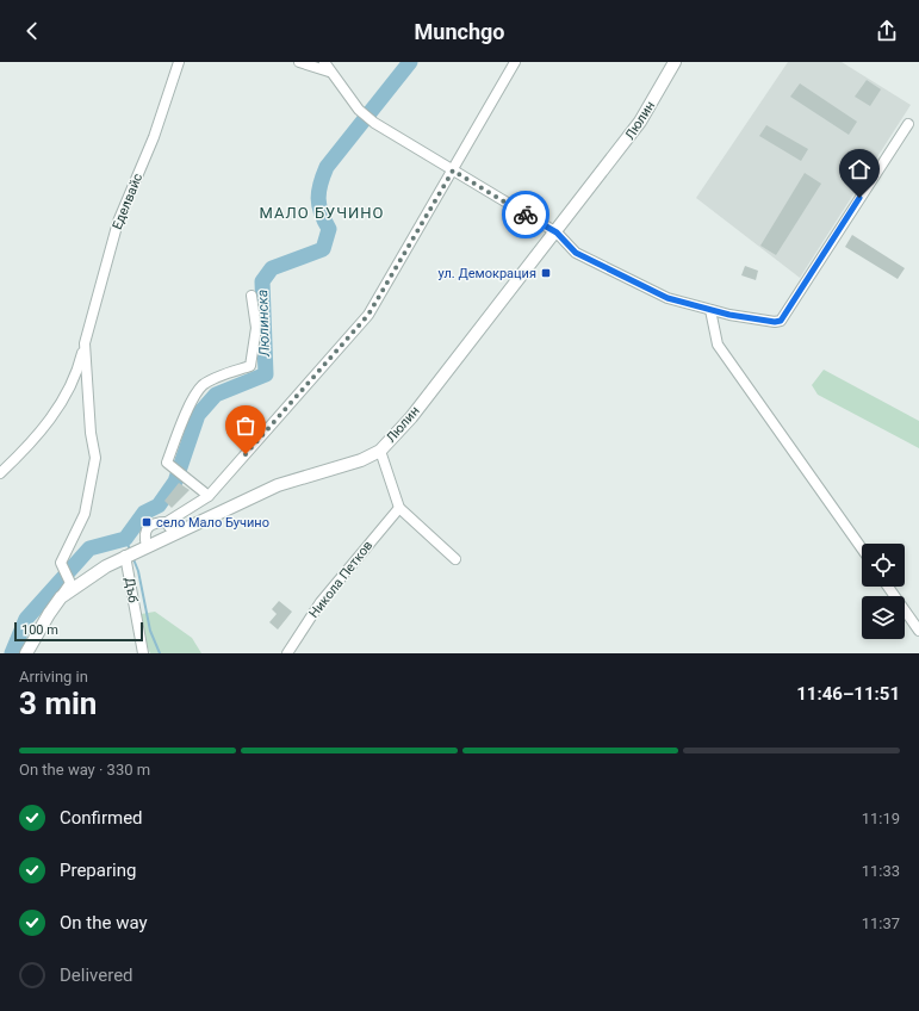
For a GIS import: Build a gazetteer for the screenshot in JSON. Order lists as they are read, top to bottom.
{
  "streets": {
    "street": [
      "Люлин",
      "Еделвайс",
      "Никола Петков",
      "Дъб"
    ]
  },
  "crossings": [
    ["Люлин", "Еделвайс"],
    ["Люлин", "Дъб"]
  ],
  "districts": ["МАЛО БУЧИНО"],
  "water": ["Люлинска"],
  "places": {
    "transit": ["ул. Демокрация", "село Мало Бучино"]
  },
  "scale_bar": "100 m",
  "page": {
    "header": "Munchgo",
    "scale": "100 m",
    "heading": ["3 min", "Arriving in", "11:46–11:51"],
    "bar": "On the way · 330 m",
    "list": [
      ["Confirmed", "11:19"],
      ["Preparing", "11:33"],
      ["On the way", "11:37"],
      "Delivered"
    ]
  }
}
